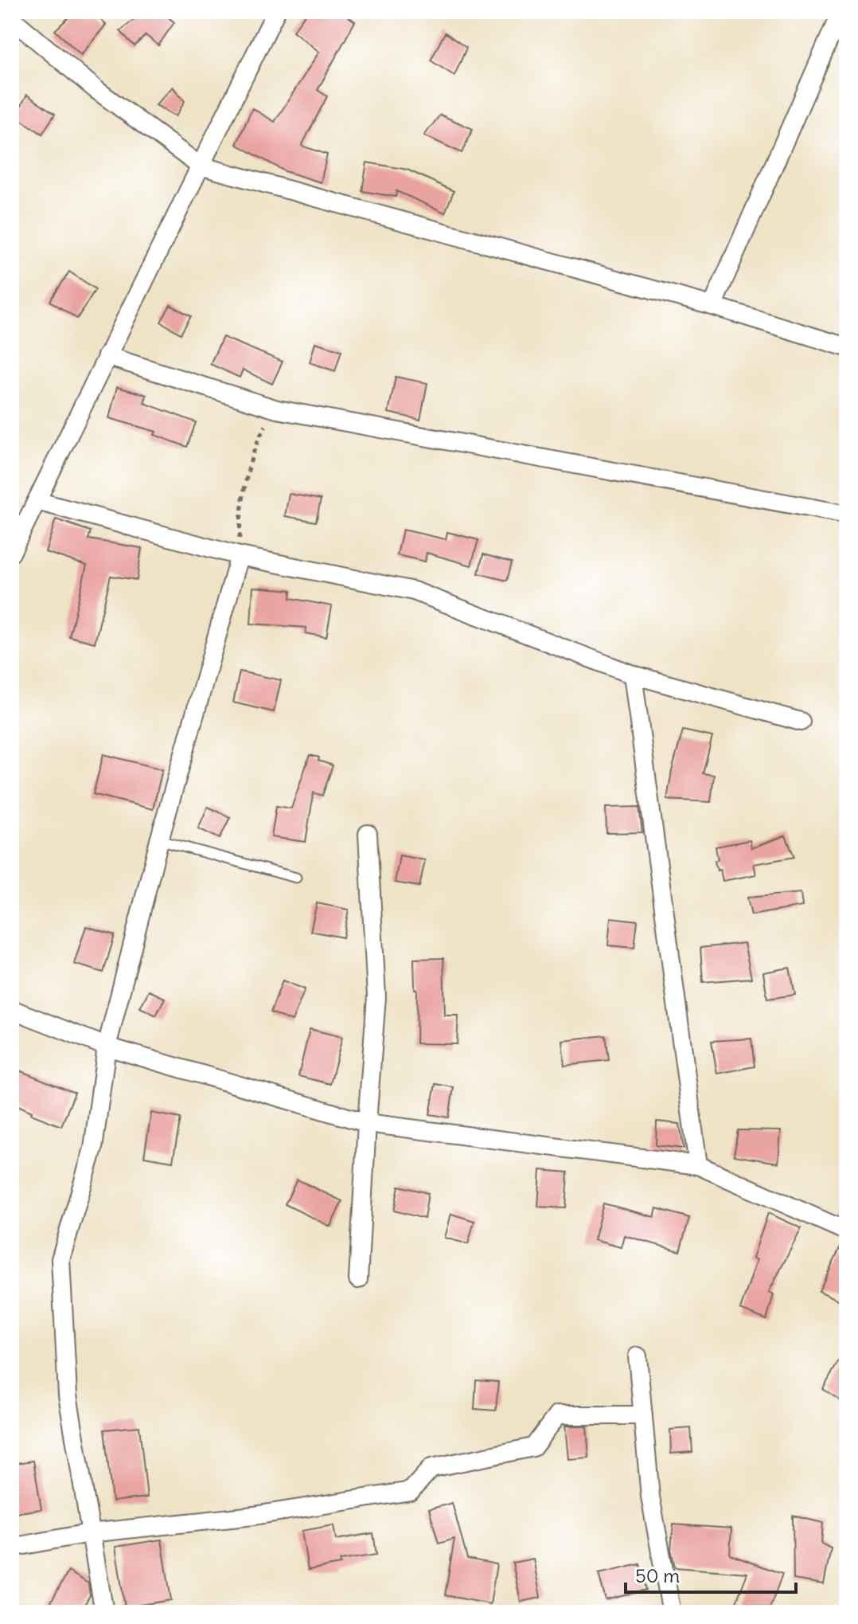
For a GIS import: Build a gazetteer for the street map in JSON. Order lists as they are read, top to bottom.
{
  "scale_bar": "50 m"
}
